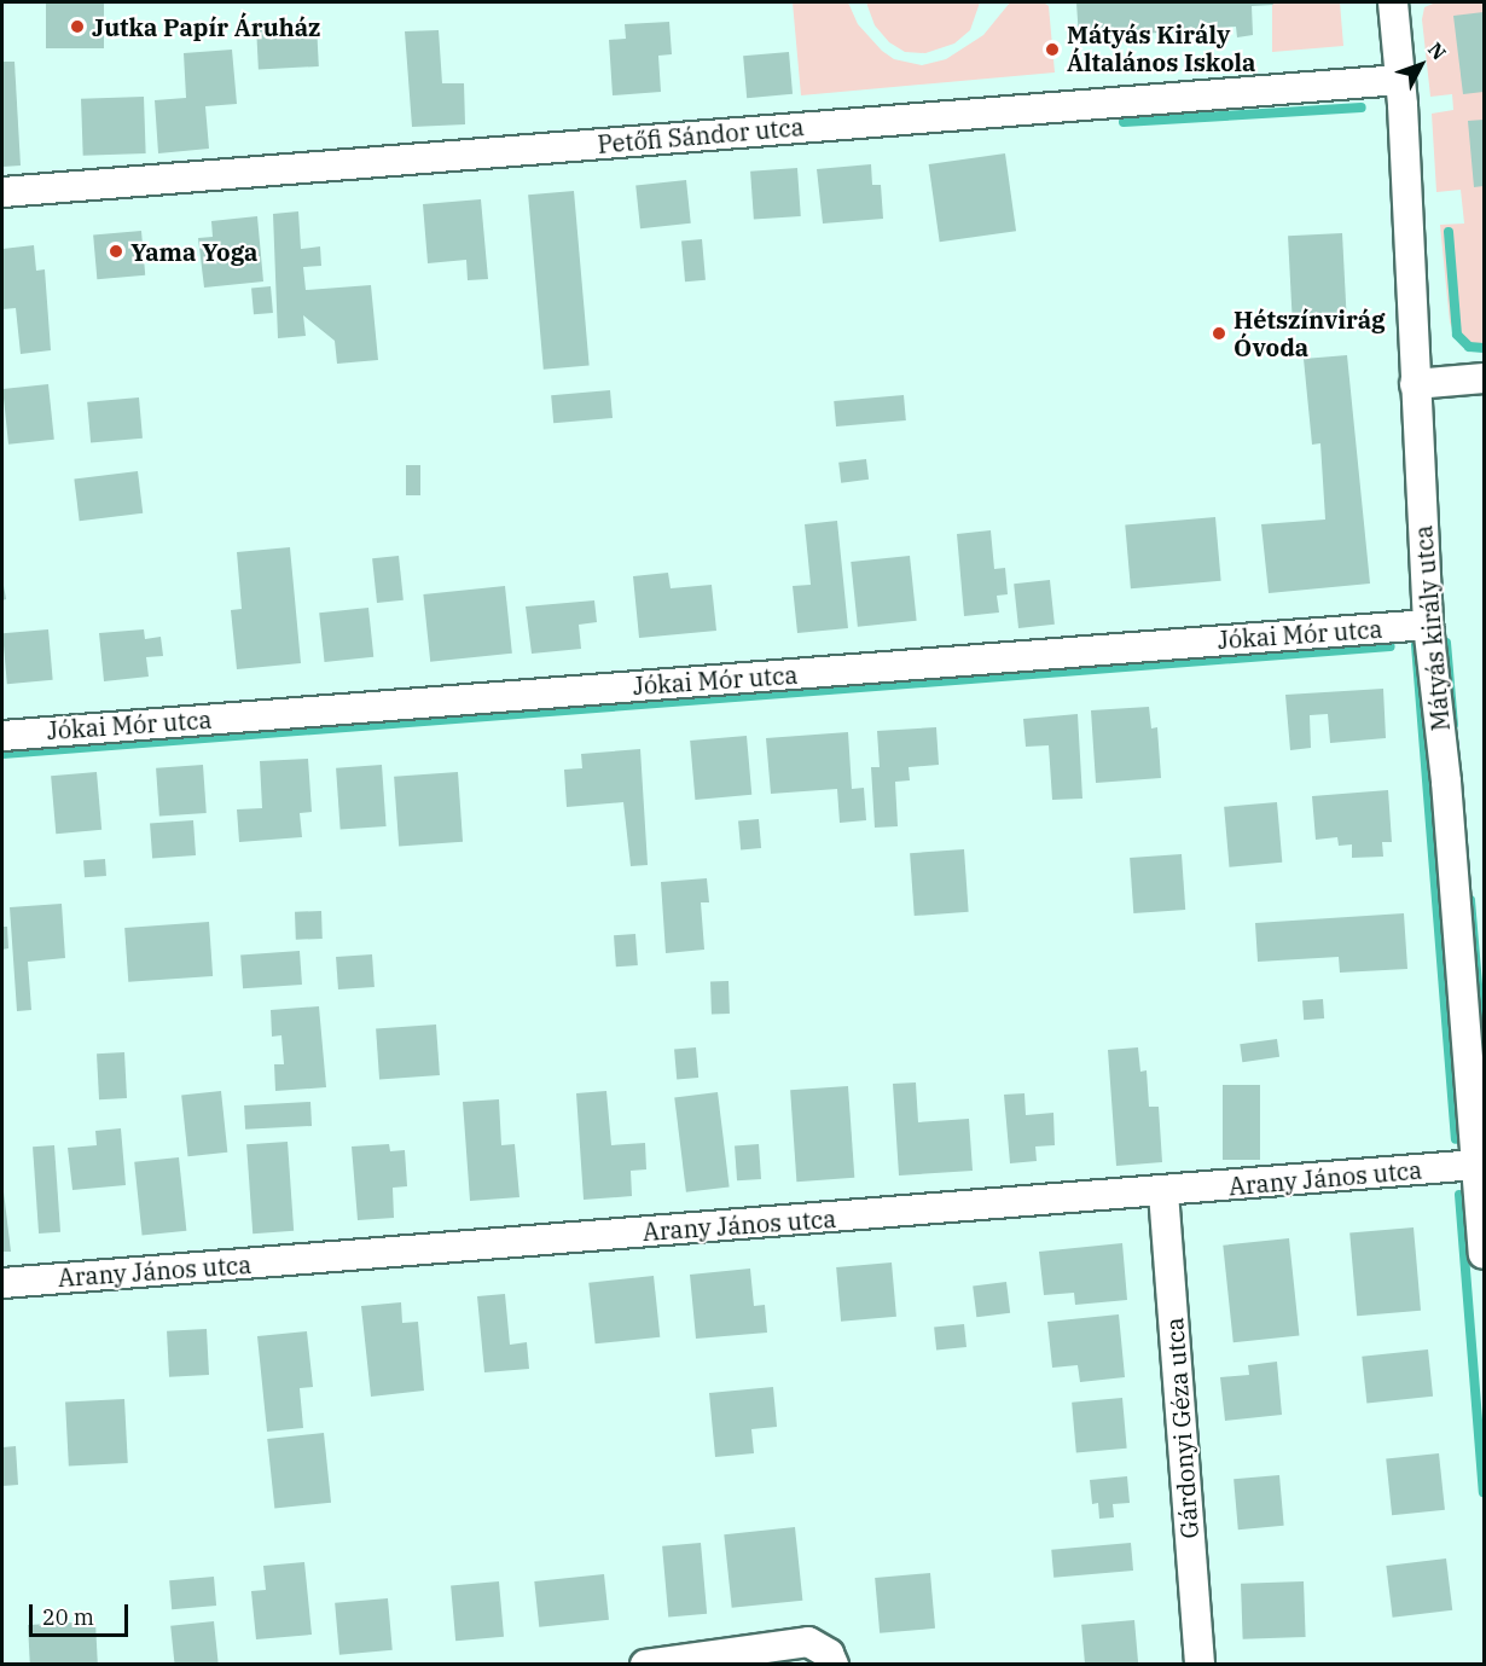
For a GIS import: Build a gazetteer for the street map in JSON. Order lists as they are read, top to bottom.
{
  "streets": {
    "street": [
      "Petőfi Sándor utca",
      "Mátyás király utca",
      "Jókai Mór utca",
      "Arany János utca",
      "Gárdonyi Géza utca"
    ]
  },
  "crossings": [
    ["Petőfi Sándor utca", "Mátyás király utca"],
    ["Mátyás király utca", "Jókai Mór utca"],
    ["Mátyás király utca", "Arany János utca"],
    ["Arany János utca", "Gárdonyi Géza utca"]
  ],
  "places": [
    "Jutka Papír Áruház",
    "Mátyás Király Általános Iskola",
    "Yama Yoga",
    "Hétszínvirág Óvoda"
  ],
  "scale_bar": "20 m",
  "north": "top right"
}
